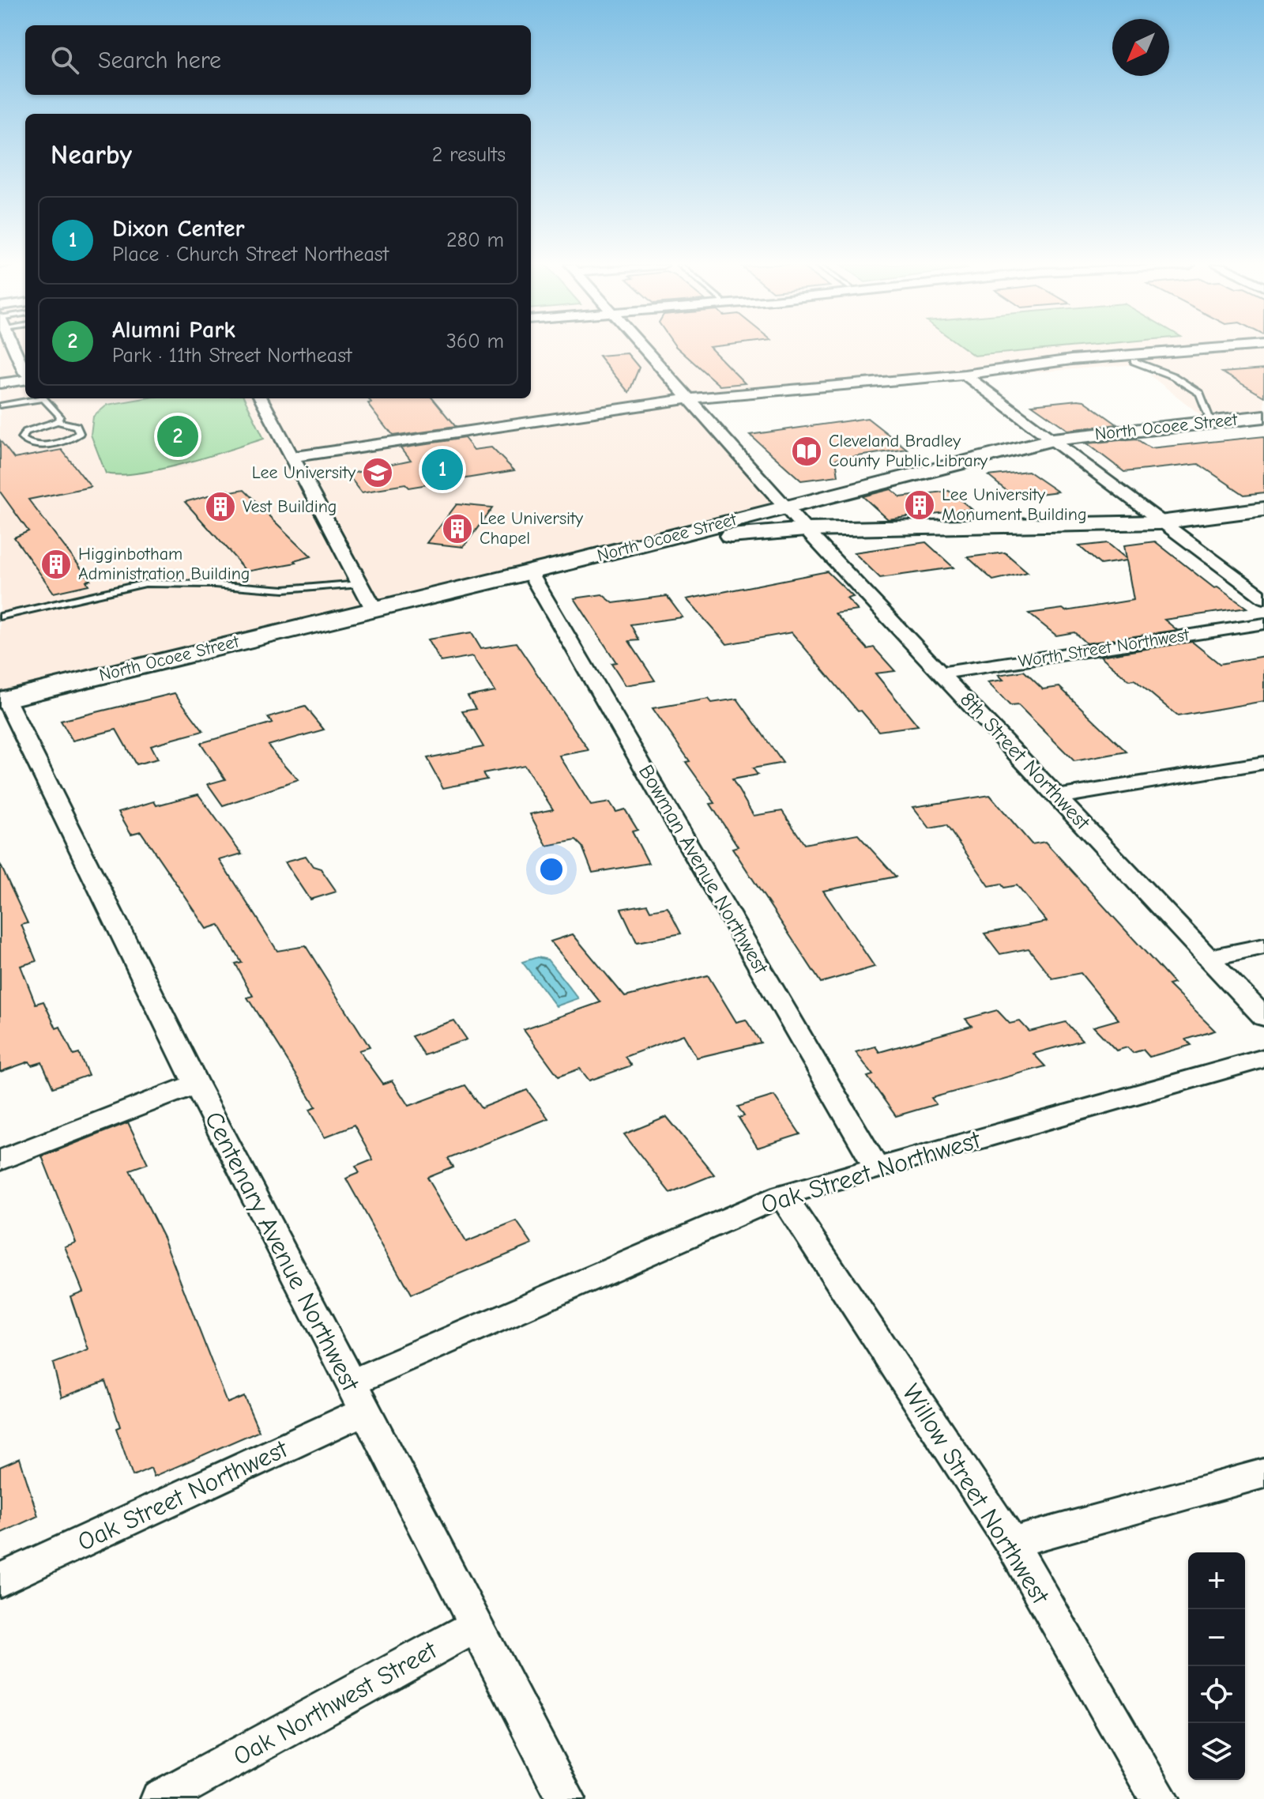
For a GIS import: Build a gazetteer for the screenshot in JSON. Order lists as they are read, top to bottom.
{
  "streets": {
    "main road": ["North Ocoee Street"],
    "street": [
      "Worth Street Northwest",
      "8th Street Northwest",
      "Bowman Avenue Northwest",
      "Oak Street Northwest",
      "Centenary Avenue Northwest",
      "Willow Street Northwest",
      "Oak Northwest Street"
    ]
  },
  "crossings": [
    ["North Ocoee Street", "8th Street Northwest"],
    ["North Ocoee Street", "Bowman Avenue Northwest"],
    ["North Ocoee Street", "Centenary Avenue Northwest"],
    ["Worth Street Northwest", "8th Street Northwest"],
    ["Bowman Avenue Northwest", "Oak Street Northwest"],
    ["Oak Street Northwest", "Centenary Avenue Northwest"],
    ["Oak Street Northwest", "Willow Street Northwest"],
    ["Centenary Avenue Northwest", "Oak Northwest Street"]
  ],
  "places": {
    "library": ["Cleveland Bradley County Public Library"],
    "school or university": ["Lee University"],
    "building": [
      "Lee University Monument Building",
      "Vest Building",
      "Lee University Chapel",
      "Higginbotham Administration Building"
    ]
  },
  "north": "bottom left",
  "page": {
    "search": "Search here",
    "heading": ["Nearby", "2 results"],
    "list": [
      {
        "mark": "1",
        "name": "Dixon Center",
        "note": "Place · Church Street Northeast",
        "value": "280 m"
      },
      {
        "mark": "2",
        "name": "Alumni Park",
        "note": "Park · 11th Street Northeast",
        "value": "360 m"
      }
    ],
    "pins": ["2", "1"],
    "map_buttons": ["+", "−"]
  }
}
